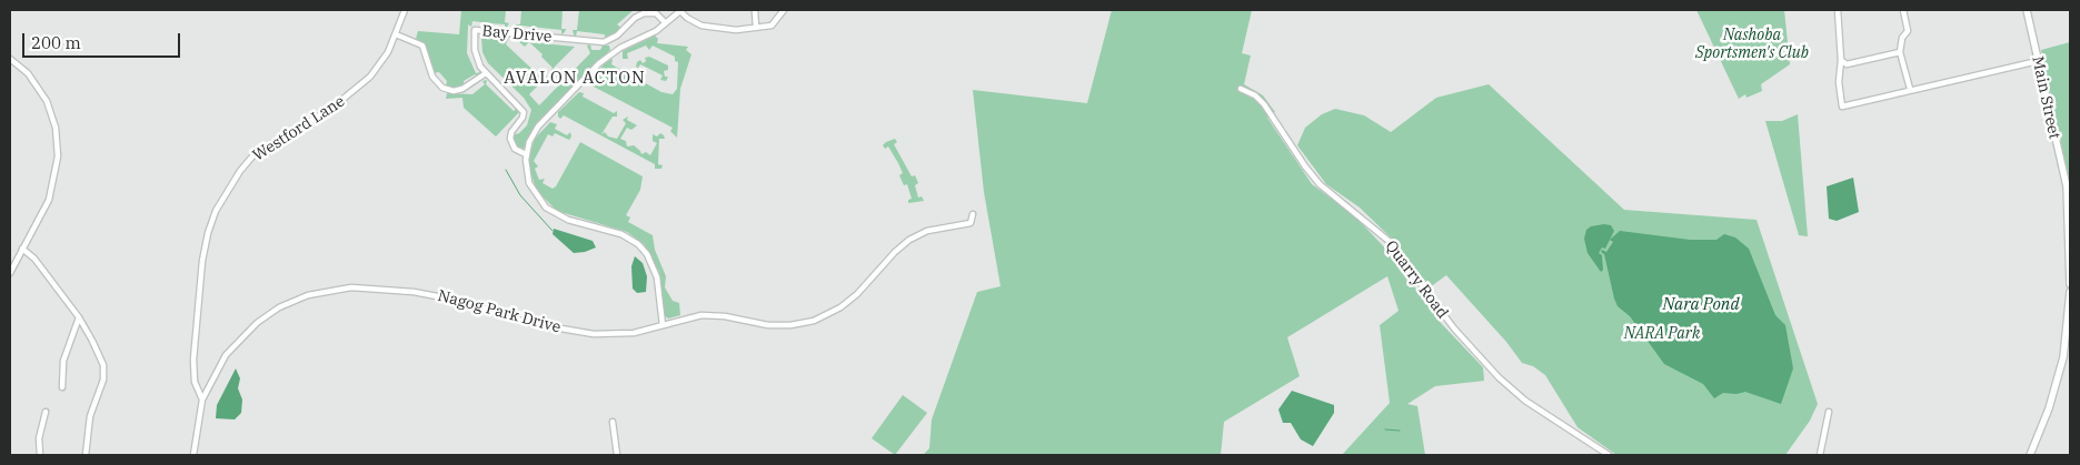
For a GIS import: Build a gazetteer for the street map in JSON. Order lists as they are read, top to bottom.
{
  "streets": {
    "main road": ["Main Street"],
    "street": [
      "Bay Drive",
      "Westford Lane",
      "Quarry Road",
      "Nagog Park Drive"
    ]
  },
  "crossings": [
    ["Westford Lane", "Nagog Park Drive"]
  ],
  "districts": ["AVALON ACTON"],
  "water": ["Nara Pond"],
  "parks": ["Nashoba Sportsmen's Club", "NARA Park"],
  "scale_bar": "200 m"
}
